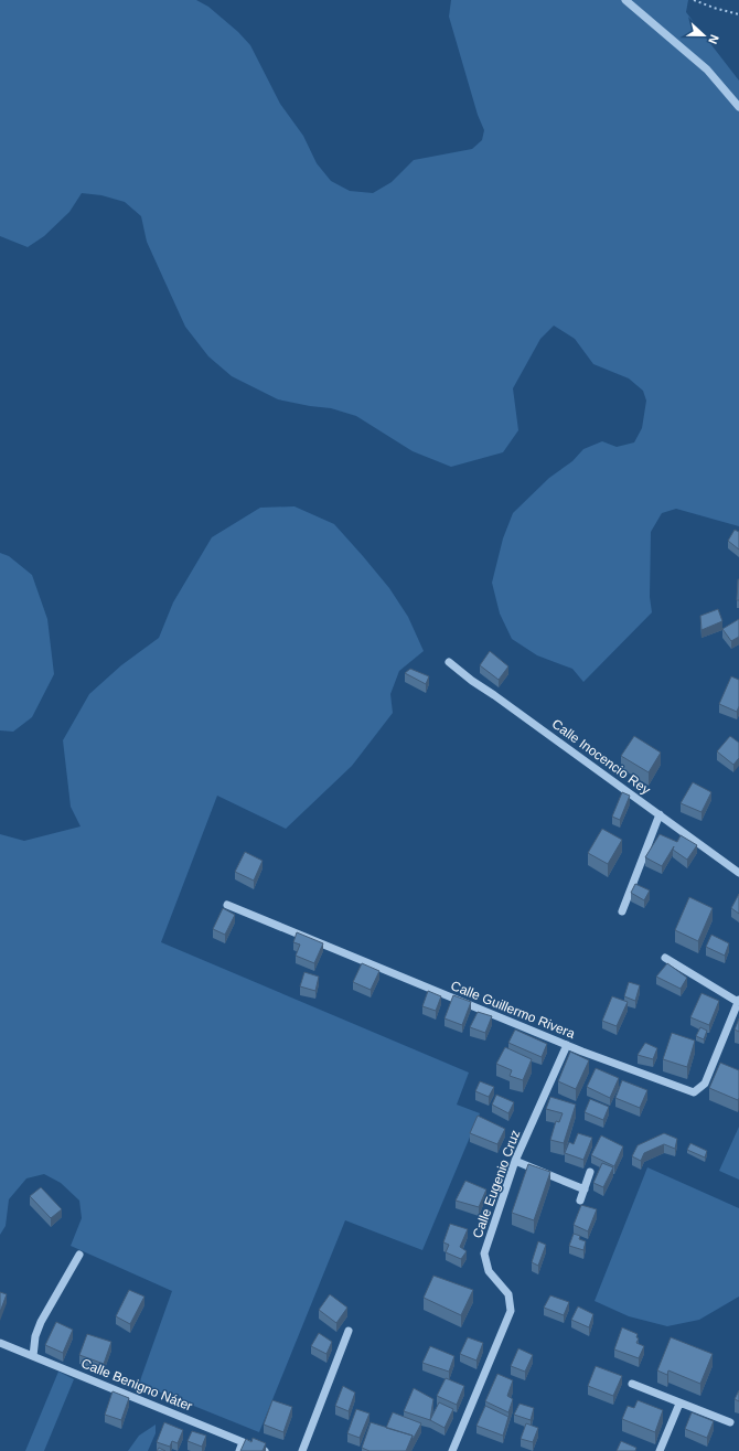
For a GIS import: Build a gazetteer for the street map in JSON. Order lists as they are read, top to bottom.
{
  "streets": {
    "street": [
      "Calle Inocencio Rey",
      "Calle Guillermo Rivera",
      "Calle Eugenio Cruz",
      "Calle Benigno Náter"
    ]
  },
  "crossings": [
    ["Calle Guillermo Rivera", "Calle Eugenio Cruz"]
  ],
  "north": "right"
}
